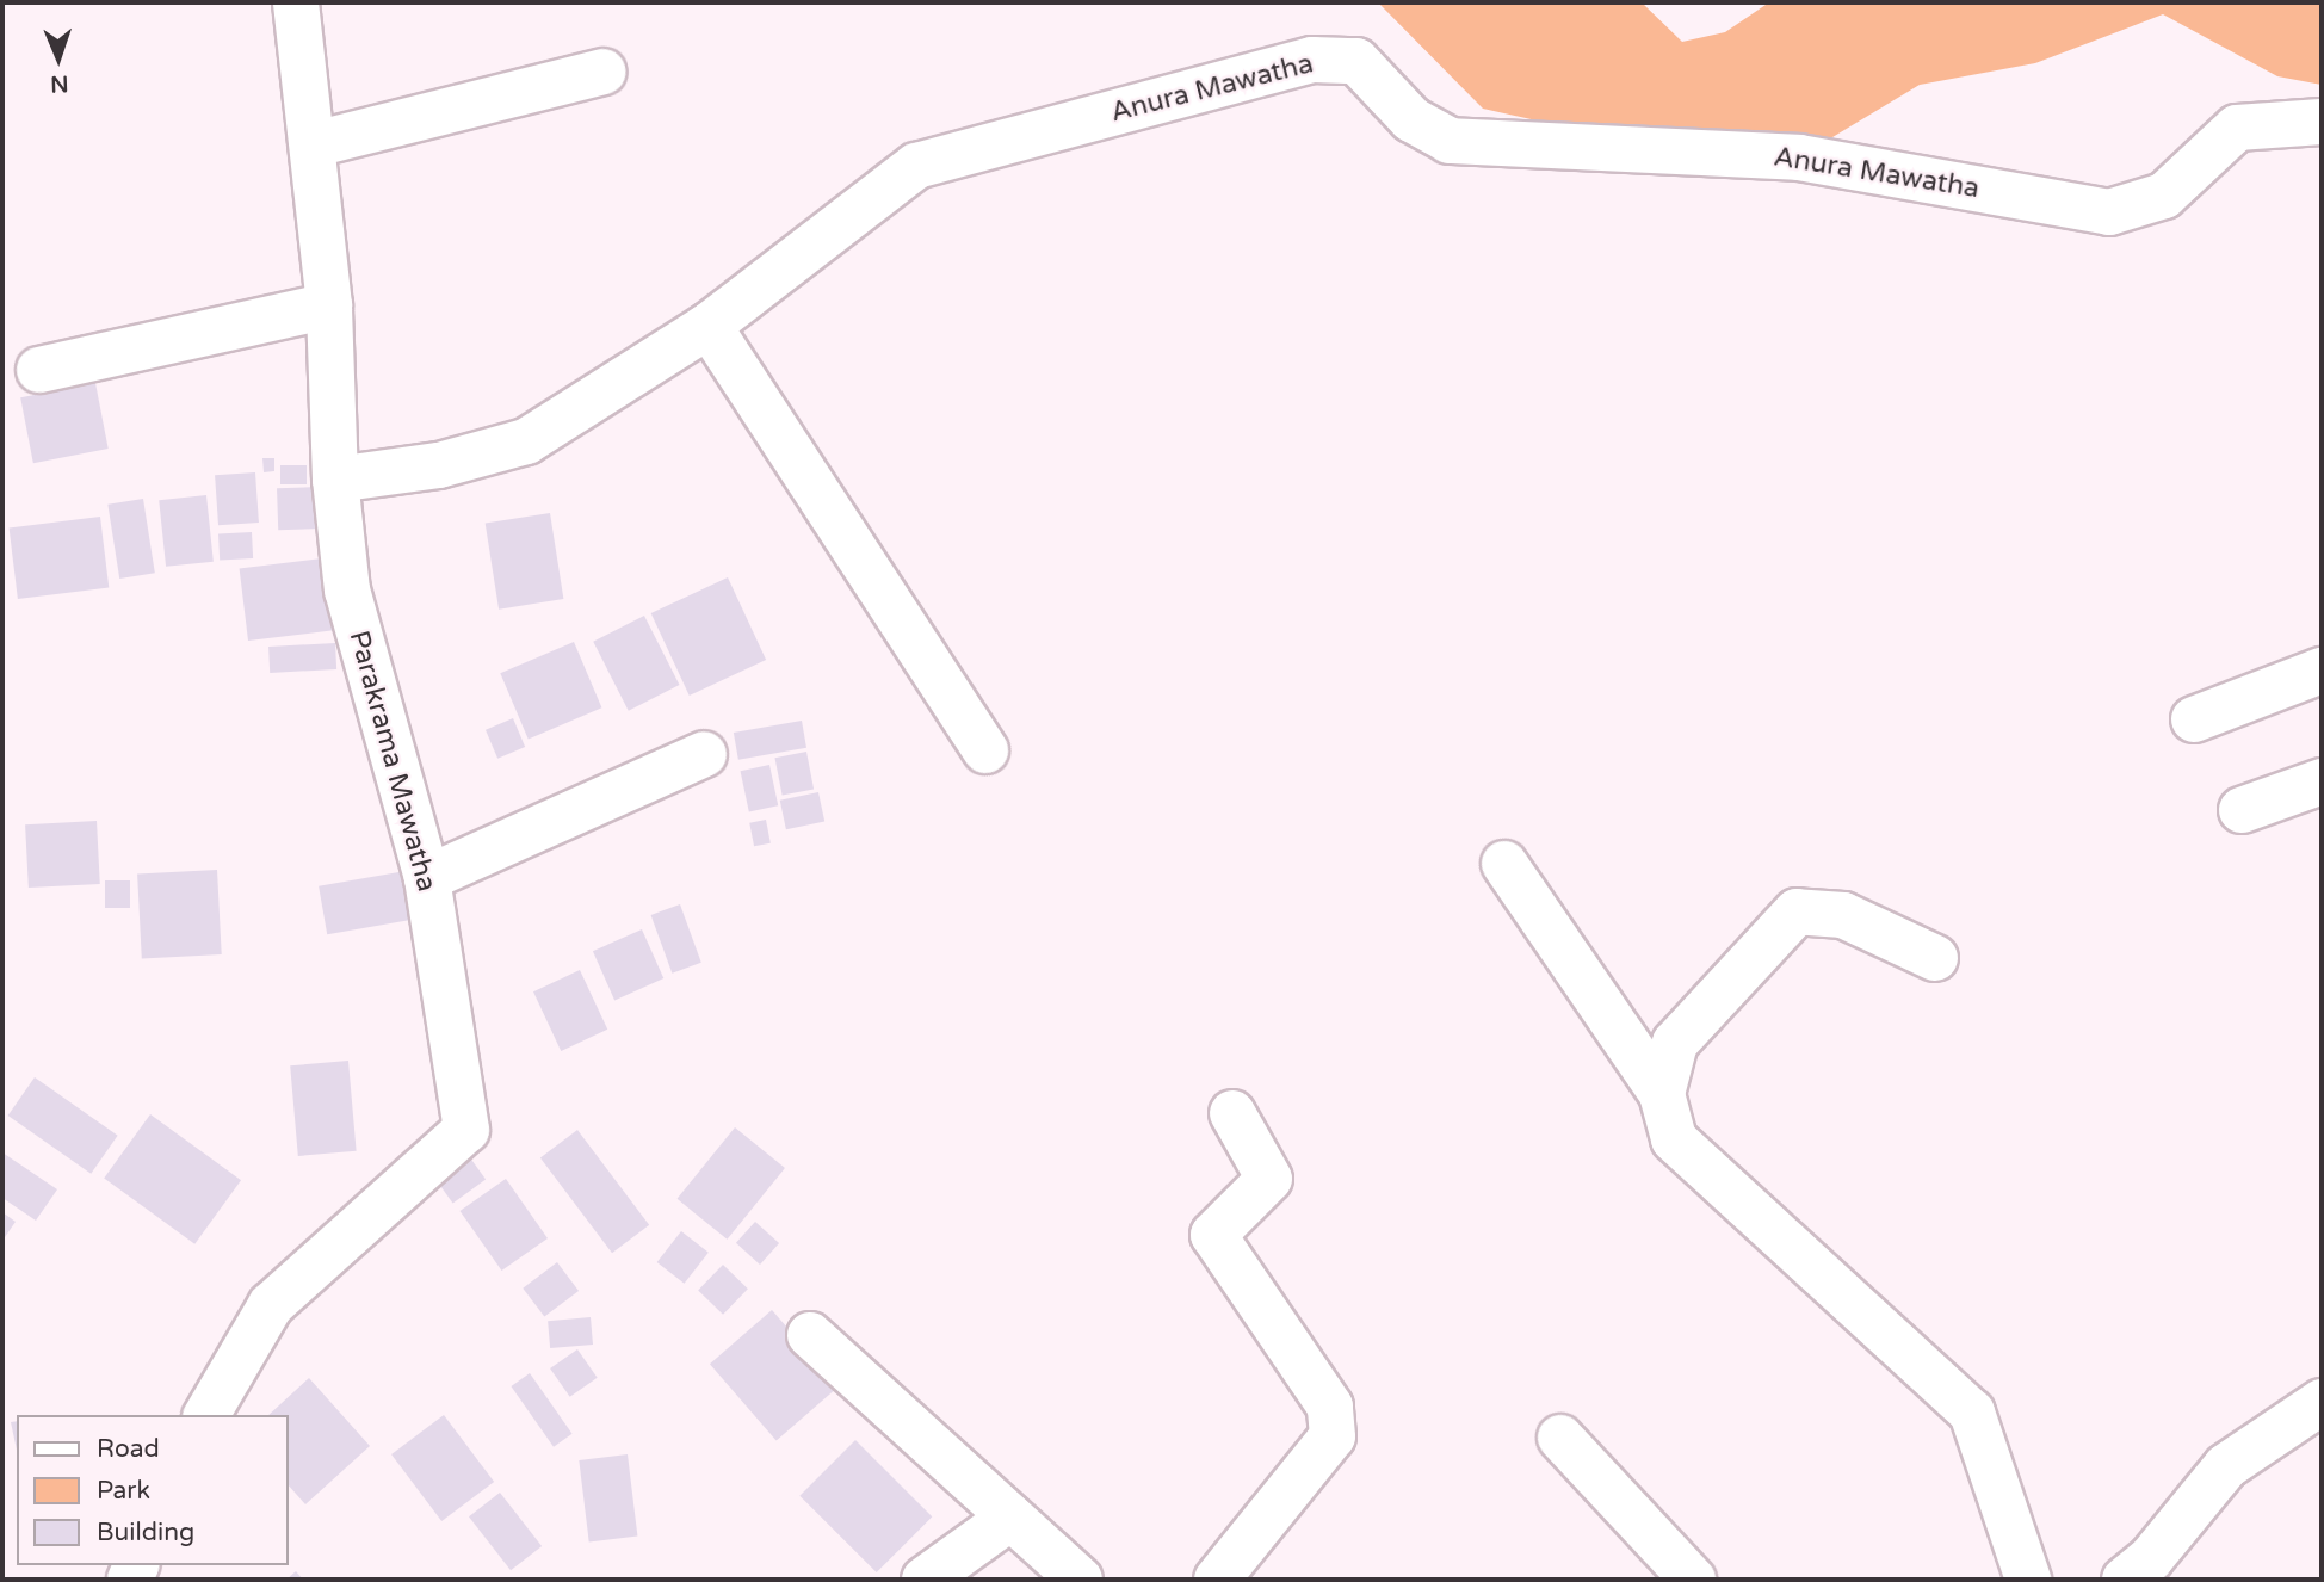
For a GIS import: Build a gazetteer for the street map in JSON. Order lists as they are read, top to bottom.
{
  "streets": {
    "street": ["Anura Mawatha", "Parakrama Mawatha"]
  },
  "crossings": [
    ["Anura Mawatha", "Parakrama Mawatha"]
  ],
  "legend": ["Road", "Park", "Building"],
  "north": "bottom"
}
